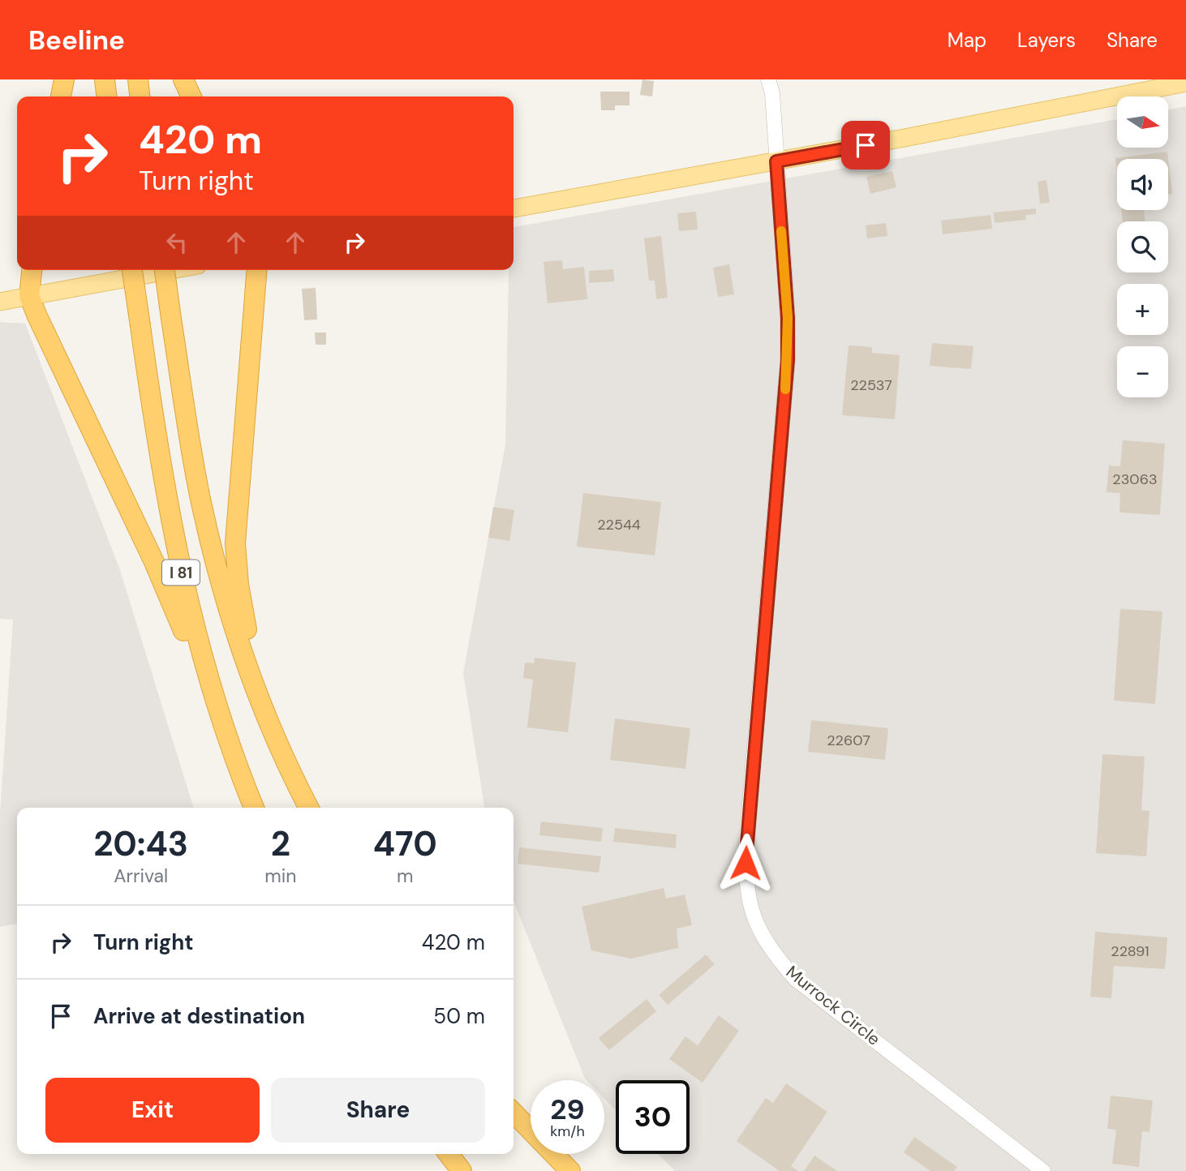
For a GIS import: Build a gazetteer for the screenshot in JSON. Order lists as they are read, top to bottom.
{
  "streets": {
    "highway": ["I 81"],
    "street": ["Murrock Circle"]
  },
  "house_numbers": [
    "22537",
    "23063",
    "22544",
    "22607",
    "22891"
  ],
  "north": "right",
  "page": {
    "header": "Beeline",
    "nav": ["Map", "Layers", "Share"],
    "map_buttons": ["+", "−"],
    "turn": ["420 m", "Turn right"],
    "eta": [
      "20:43",
      "Arrival",
      "2",
      "min",
      "470",
      "m"
    ],
    "list": [
      {
        "name": "Turn right",
        "value": "420 m"
      },
      {
        "name": "Arrive at destination",
        "value": "50 m"
      }
    ],
    "buttons": ["Exit", "Share"],
    "speed": "29 km/h",
    "limit": "30"
  }
}
